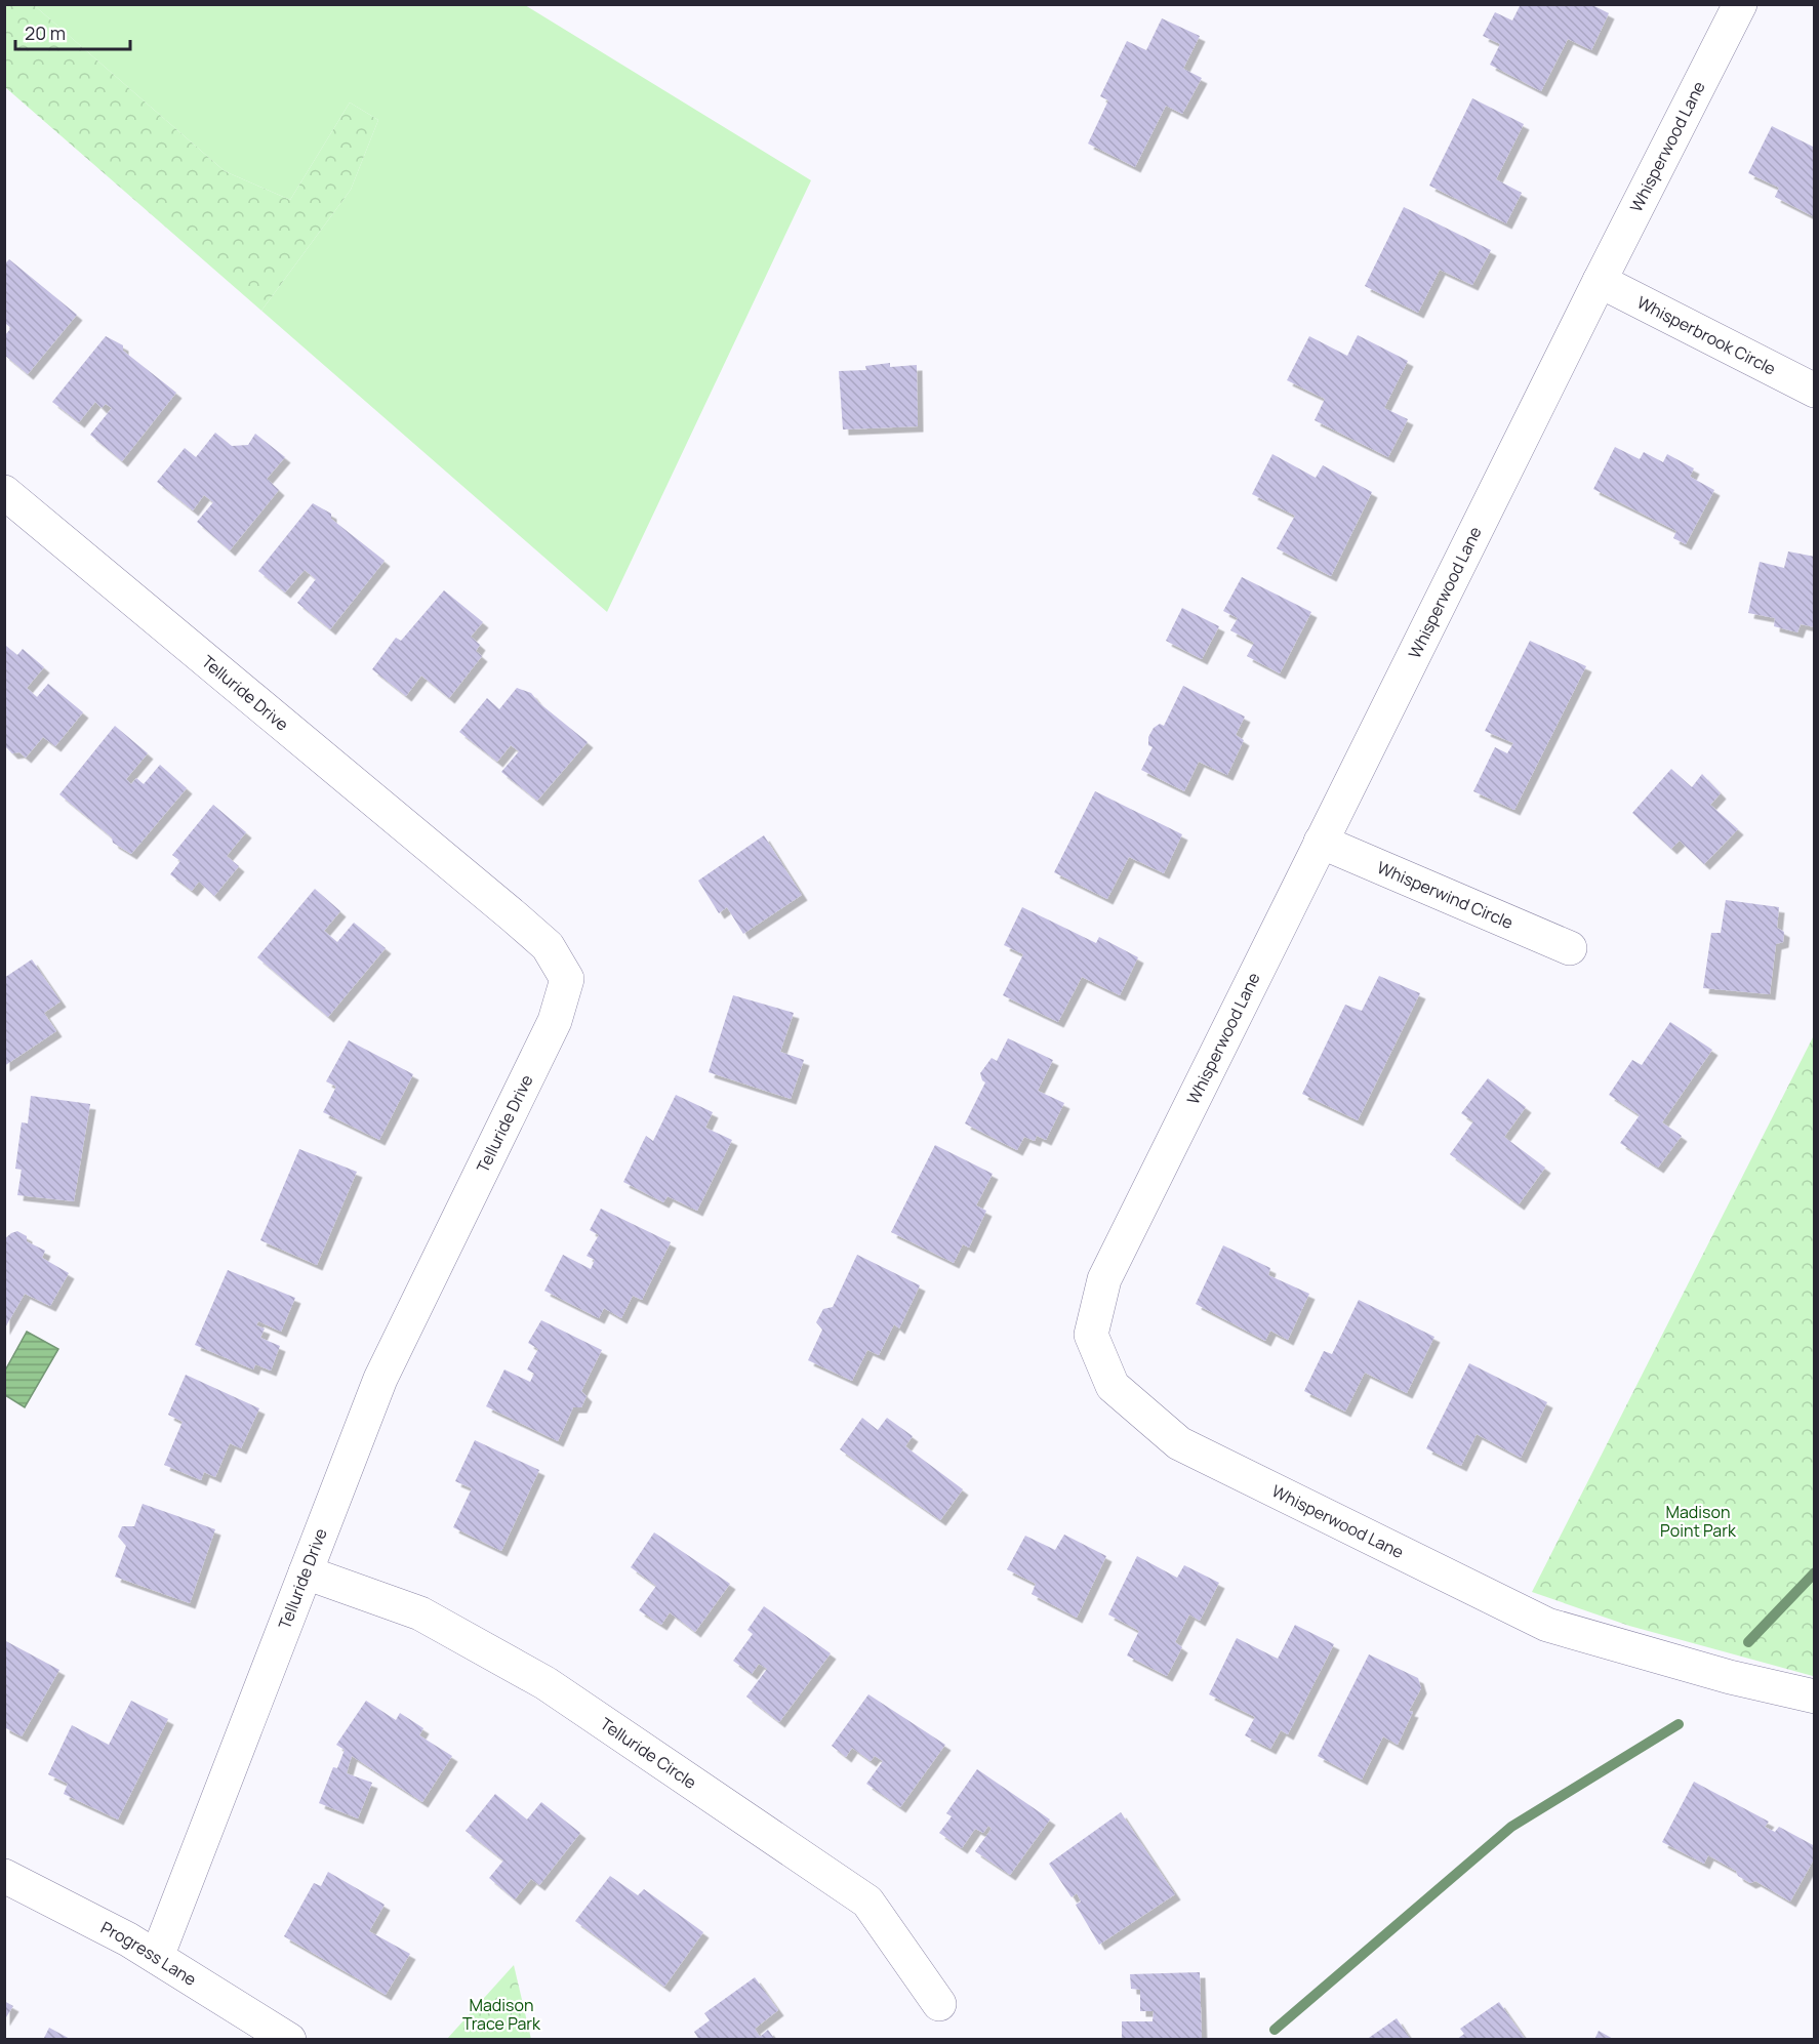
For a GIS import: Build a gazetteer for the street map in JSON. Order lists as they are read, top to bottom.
{
  "streets": {
    "street": [
      "Whisperwood Lane",
      "Whisperbrook Circle",
      "Telluride Drive",
      "Whisperwind Circle",
      "Telluride Circle",
      "Progress Lane"
    ]
  },
  "crossings": [
    ["Whisperwood Lane", "Whisperbrook Circle"],
    ["Whisperwood Lane", "Whisperwind Circle"],
    ["Telluride Drive", "Telluride Circle"],
    ["Telluride Drive", "Progress Lane"]
  ],
  "parks": ["Madison Point Park", "Madison Trace Park"],
  "scale_bar": "20 m"
}
